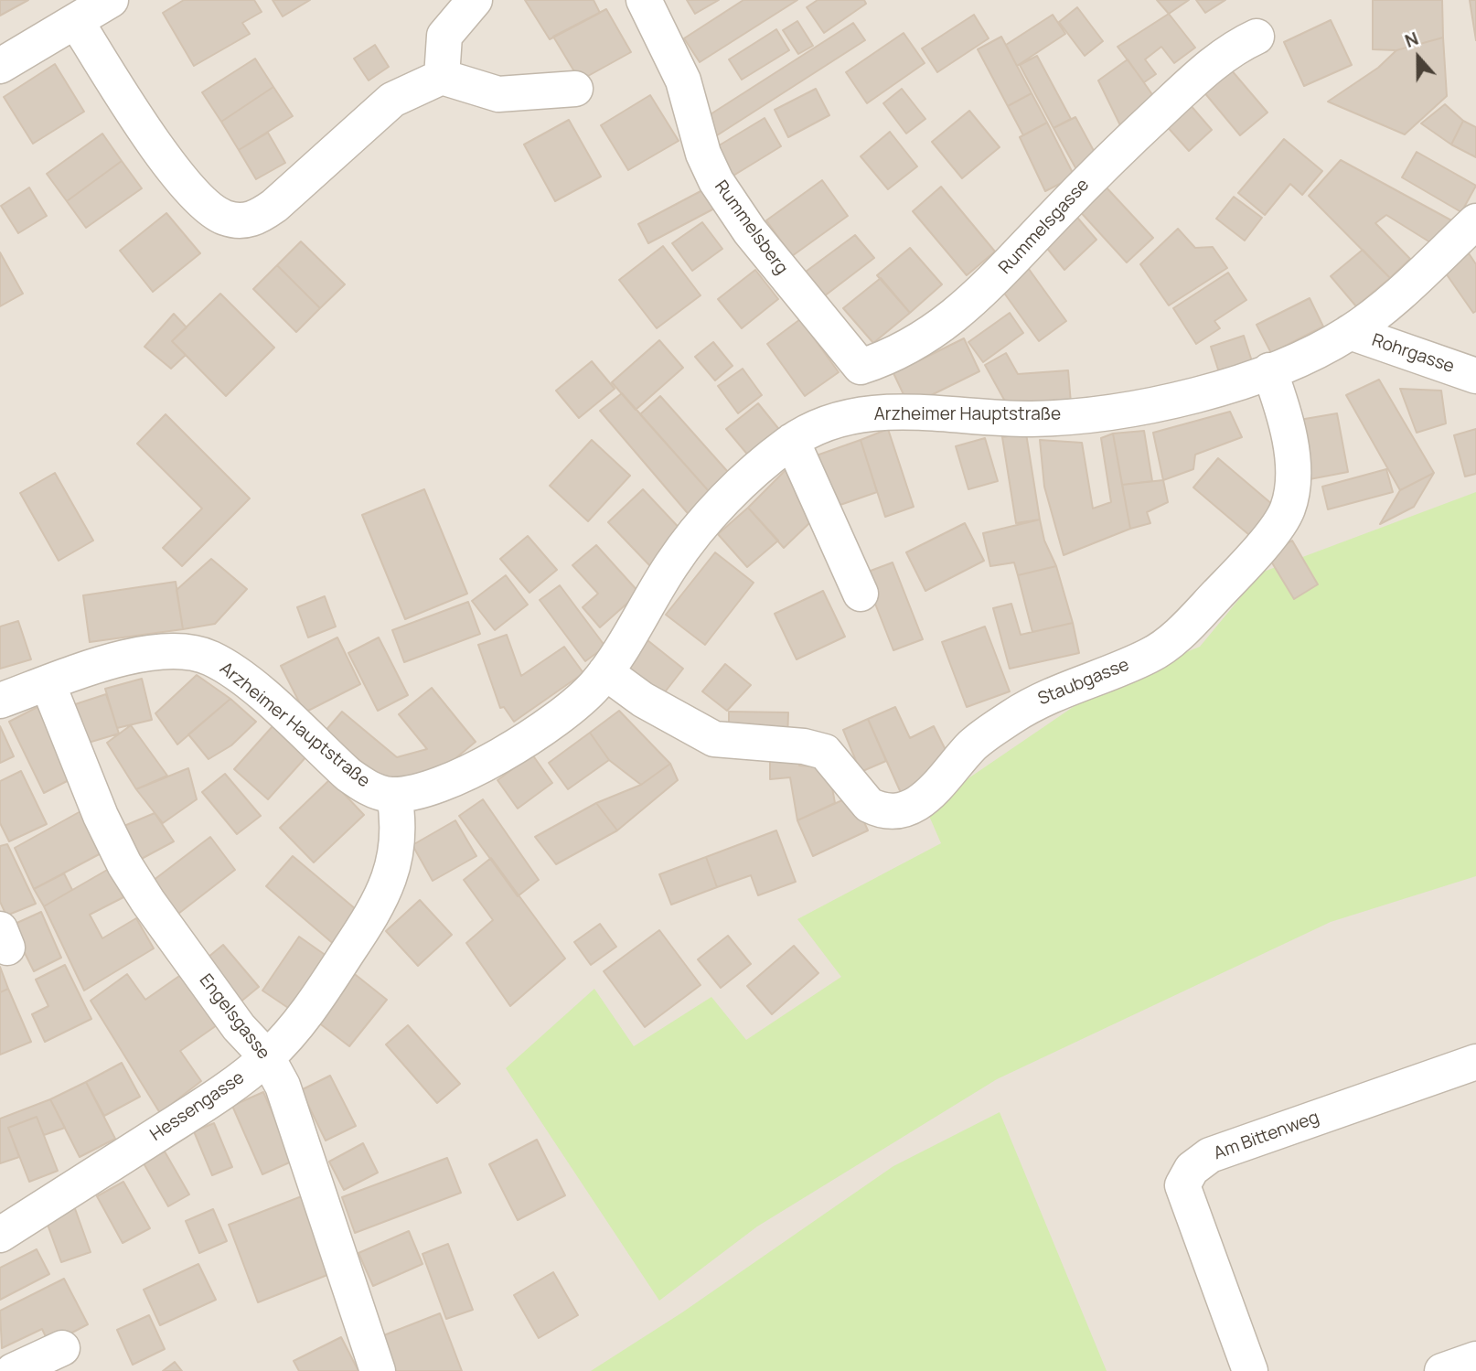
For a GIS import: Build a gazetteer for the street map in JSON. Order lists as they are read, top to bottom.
{
  "streets": {
    "street": [
      "Rummelsgasse",
      "Rummelsberg",
      "Rohrgasse",
      "Arzheimer Hauptstraße",
      "Staubgasse",
      "Engelsgasse",
      "Hessengasse",
      "Am Bittenweg"
    ]
  },
  "crossings": [
    ["Rummelsgasse", "Rummelsberg"],
    ["Rohrgasse", "Arzheimer Hauptstraße"],
    ["Arzheimer Hauptstraße", "Staubgasse"],
    ["Arzheimer Hauptstraße", "Engelsgasse"],
    ["Arzheimer Hauptstraße", "Hessengasse"],
    ["Engelsgasse", "Hessengasse"]
  ],
  "north": "top"
}
